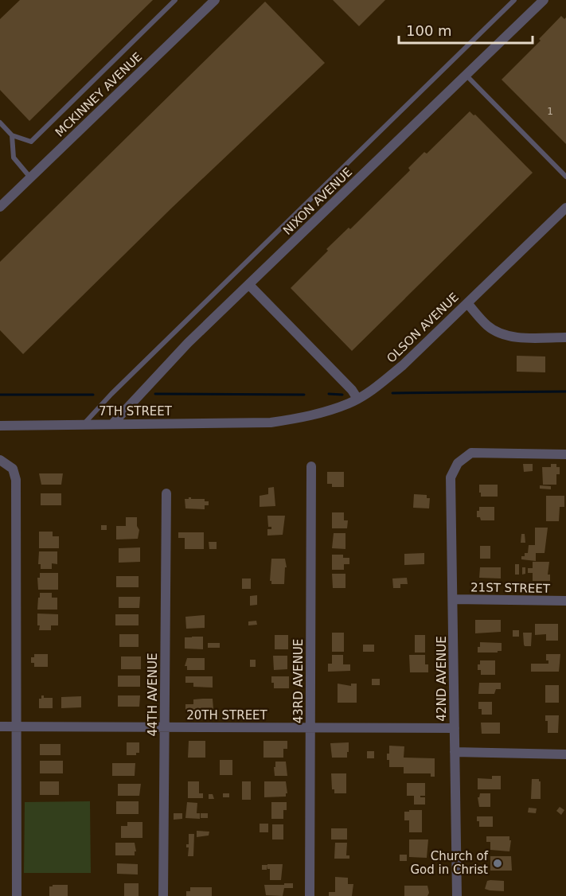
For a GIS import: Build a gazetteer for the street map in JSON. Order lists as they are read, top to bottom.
{
  "streets": {
    "street": [
      "MCKINNEY AVENUE",
      "NIXON AVENUE",
      "OLSON AVENUE",
      "7TH STREET",
      "21ST STREET",
      "42ND AVENUE",
      "43RD AVENUE",
      "44TH AVENUE",
      "20TH STREET"
    ]
  },
  "crossings": [
    ["NIXON AVENUE", "7TH STREET"],
    ["OLSON AVENUE", "7TH STREET"],
    ["21ST STREET", "42ND AVENUE"],
    ["42ND AVENUE", "20TH STREET"],
    ["43RD AVENUE", "20TH STREET"],
    ["44TH AVENUE", "20TH STREET"]
  ],
  "places": ["Church of God in Christ"],
  "house_numbers": ["1"],
  "scale_bar": "100 m"
}
